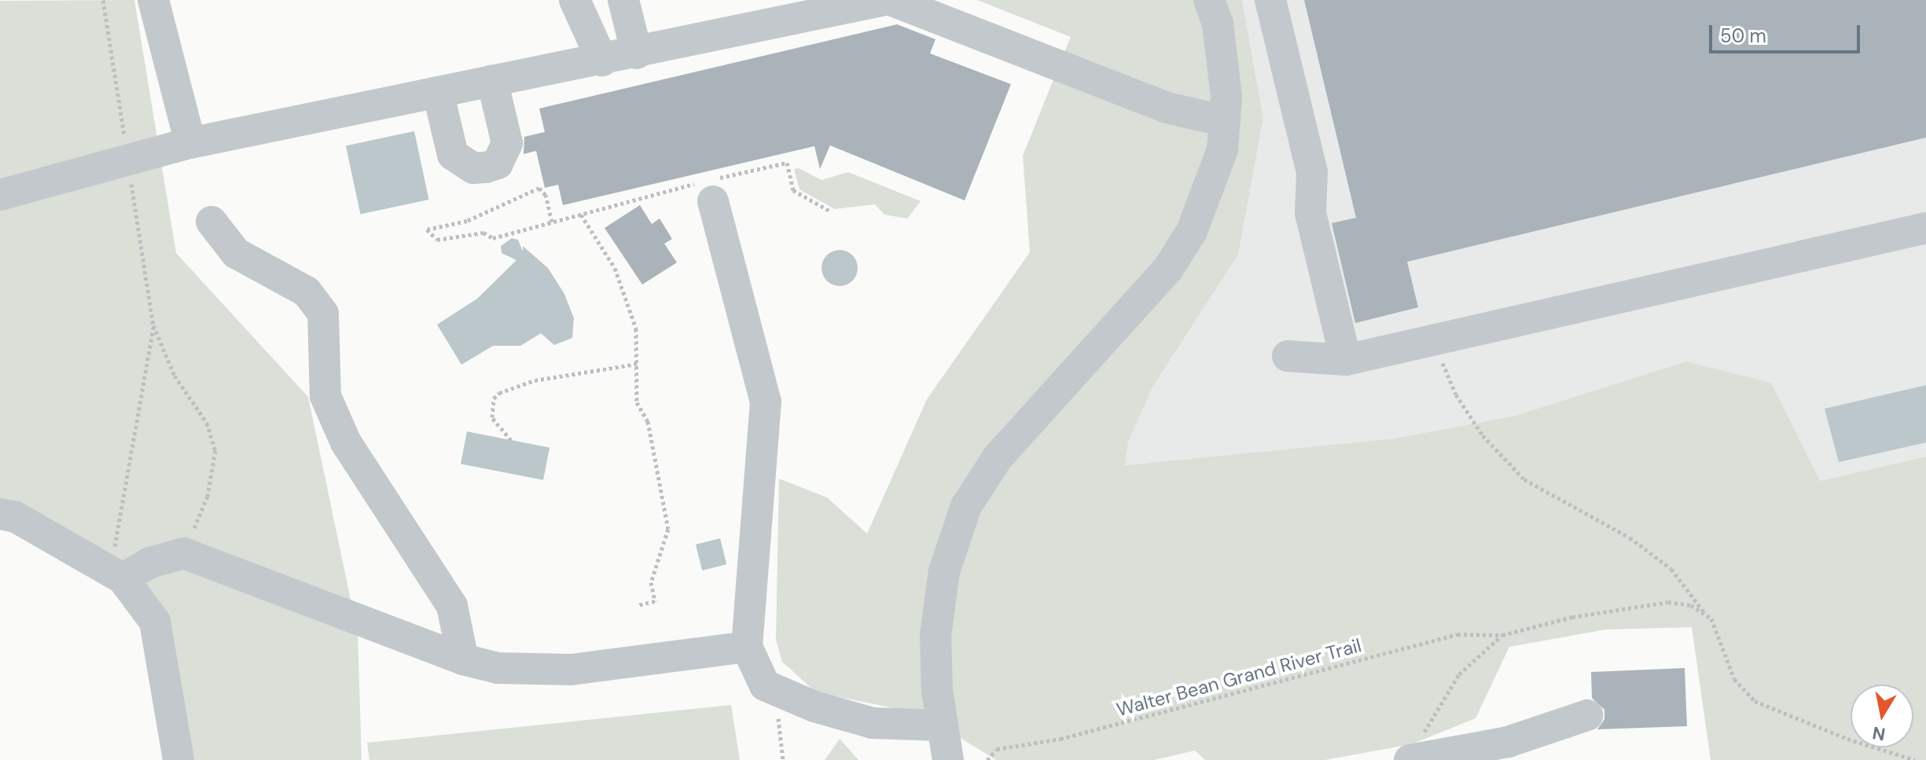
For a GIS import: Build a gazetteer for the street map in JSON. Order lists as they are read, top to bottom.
{
  "streets": {
    "path": ["Walter Bean Grand River Trail"]
  },
  "scale_bar": "50 m",
  "north": "bottom"
}
